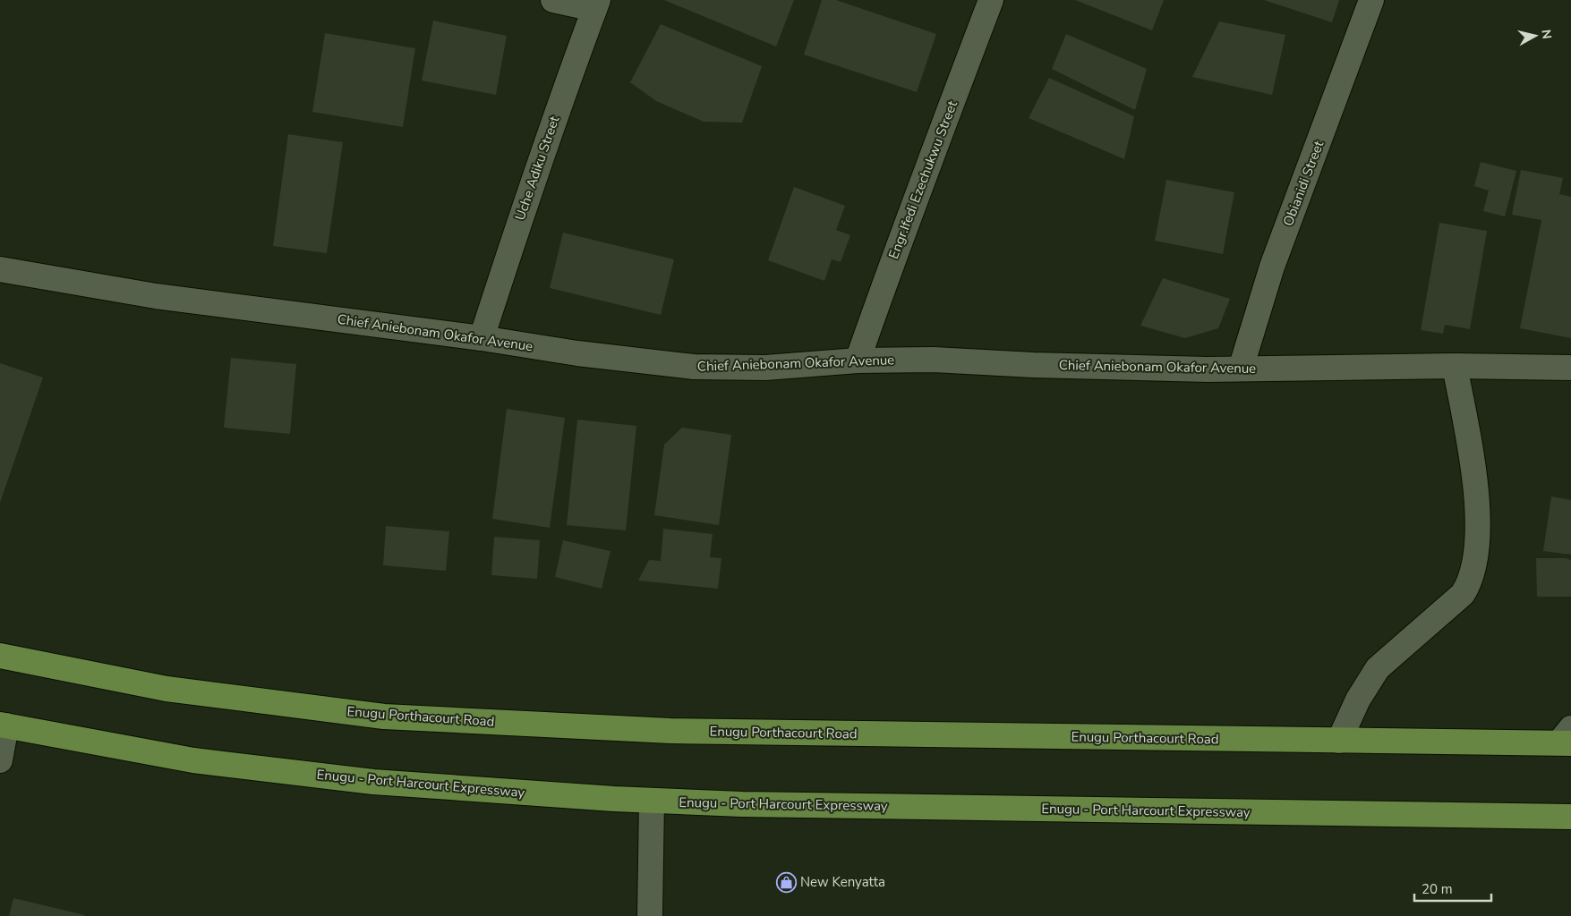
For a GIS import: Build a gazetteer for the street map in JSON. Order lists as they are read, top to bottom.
{
  "streets": {
    "highway": ["Enugu Porthacourt Road", "Enugu - Port Harcourt Expressway"],
    "street": [
      "Uche Adiku Street",
      "Engr.Ifedi Ezechukwu Street",
      "Obianidi Street",
      "Chief Aniebonam Okafor Avenue"
    ]
  },
  "crossings": [
    ["Uche Adiku Street", "Chief Aniebonam Okafor Avenue"],
    ["Engr.Ifedi Ezechukwu Street", "Chief Aniebonam Okafor Avenue"],
    ["Obianidi Street", "Chief Aniebonam Okafor Avenue"]
  ],
  "places": {
    "shop": ["New Kenyatta"]
  },
  "scale_bar": "20 m",
  "north": "right"
}
